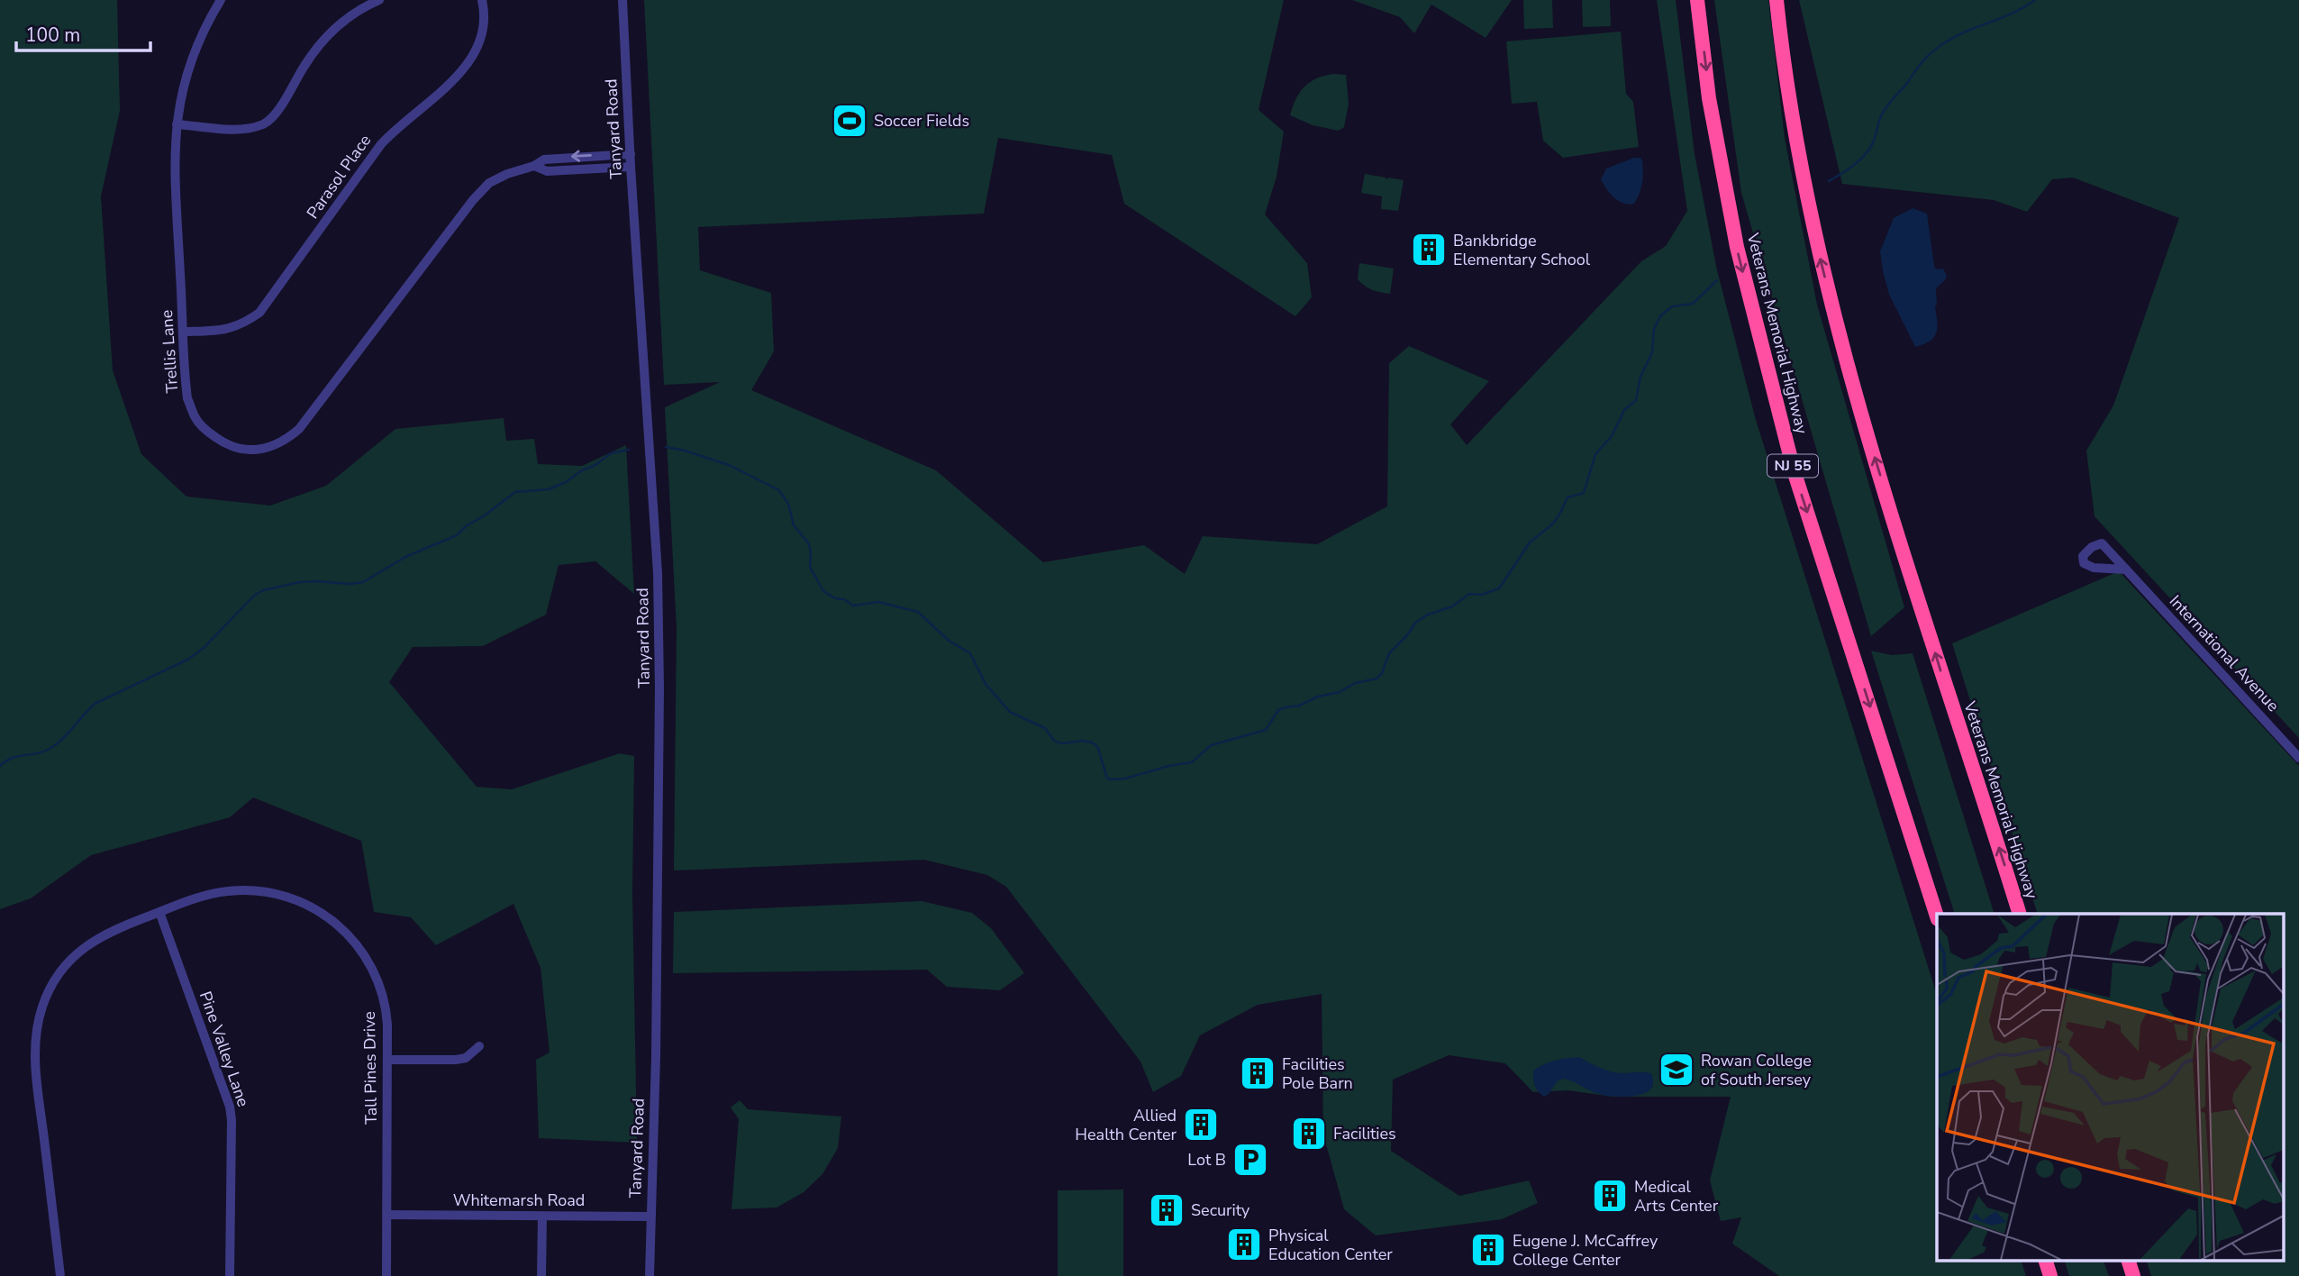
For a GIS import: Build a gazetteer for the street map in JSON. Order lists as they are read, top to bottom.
{
  "streets": {
    "highway": ["Veterans Memorial Highway", "NJ 55"],
    "street": [
      "Tanyard Road",
      "Parasol Place",
      "Trellis Lane",
      "International Avenue",
      "Pine Valley Lane",
      "Tall Pines Drive",
      "Whitemarsh Road"
    ]
  },
  "crossings": [
    ["Tanyard Road", "Trellis Lane"],
    ["Tanyard Road", "Whitemarsh Road"],
    ["Parasol Place", "Trellis Lane"],
    ["Pine Valley Lane", "Tall Pines Drive"],
    ["Tall Pines Drive", "Whitemarsh Road"]
  ],
  "places": {
    "sports": ["Soccer Fields"],
    "building": [
      "Bankbridge Elementary School",
      "Facilities Pole Barn",
      "Allied Health Center",
      "Facilities",
      "Medical Arts Center",
      "Security",
      "Physical Education Center",
      "Eugene J. McCaffrey College Center"
    ],
    "school or university": ["Rowan College of South Jersey"],
    "parking": ["Lot B"]
  },
  "scale_bar": "100 m"
}
